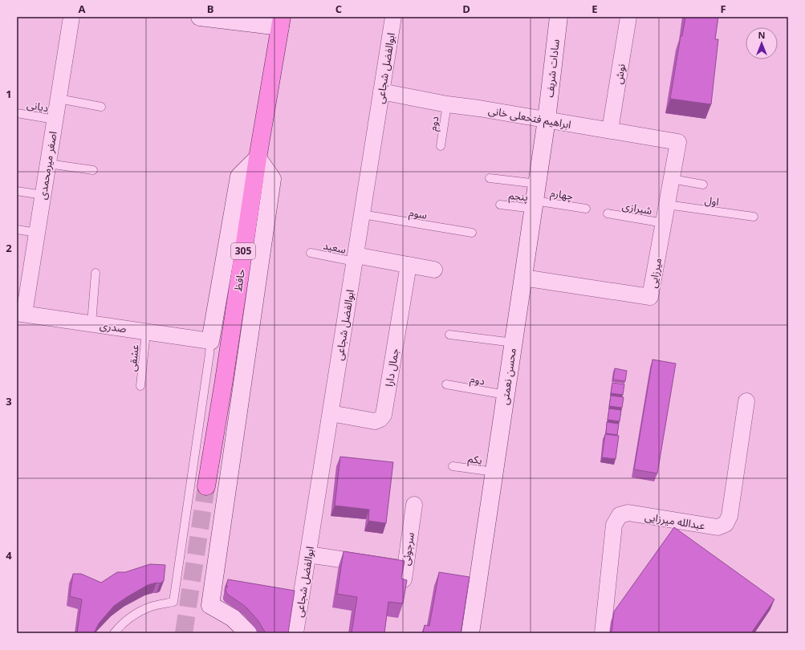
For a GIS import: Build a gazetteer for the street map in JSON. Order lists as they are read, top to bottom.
{
  "streets": {
    "main road": ["305", "حافظ"],
    "street": [
      "ابوالفضل شجاعی",
      "سادات شریف",
      "نوش",
      "ابراهیم فتحعلی خانی",
      "اصغر میرمحمدی",
      "میرزایی",
      "صدری",
      "جمال دارا",
      "محسن نعمتی",
      "عبدالله میرزایی",
      "سرجوئی"
    ],
    "lane": [
      "دیانی",
      "دوم",
      "چهارم",
      "پنجم",
      "اول",
      "شیرازی",
      "سوم",
      "سعید",
      "عشقی",
      "یکم"
    ]
  },
  "crossings": [
    ["ابوالفضل شجاعی", "ابراهیم فتحعلی خانی"],
    ["ابوالفضل شجاعی", "سوم"],
    ["ابوالفضل شجاعی", "سعید"],
    ["ابوالفضل شجاعی", "جمال دارا"],
    ["سادات شریف", "ابراهیم فتحعلی خانی"],
    ["سادات شریف", "محسن نعمتی"],
    ["نوش", "ابراهیم فتحعلی خانی"],
    ["دیانی", "اصغر میرمحمدی"],
    ["ابراهیم فتحعلی خانی", "دوم"],
    ["ابراهیم فتحعلی خانی", "میرزایی"],
    ["ابراهیم فتحعلی خانی", "محسن نعمتی"],
    ["دوم", "محسن نعمتی"],
    ["اصغر میرمحمدی", "صدری"],
    ["چهارم", "پنجم"],
    ["چهارم", "محسن نعمتی"],
    ["پنجم", "محسن نعمتی"],
    ["اول", "میرزایی"],
    ["شیرازی", "میرزایی"],
    ["305", "حافظ"],
    ["میرزایی", "محسن نعمتی"],
    ["صدری", "عشقی"],
    ["محسن نعمتی", "یکم"]
  ],
  "north": "top",
  "grid": {
    "columns": [
      "A",
      "B",
      "C",
      "D",
      "E",
      "F"
    ],
    "rows": [
      "1",
      "2",
      "3",
      "4"
    ]
  }
}
